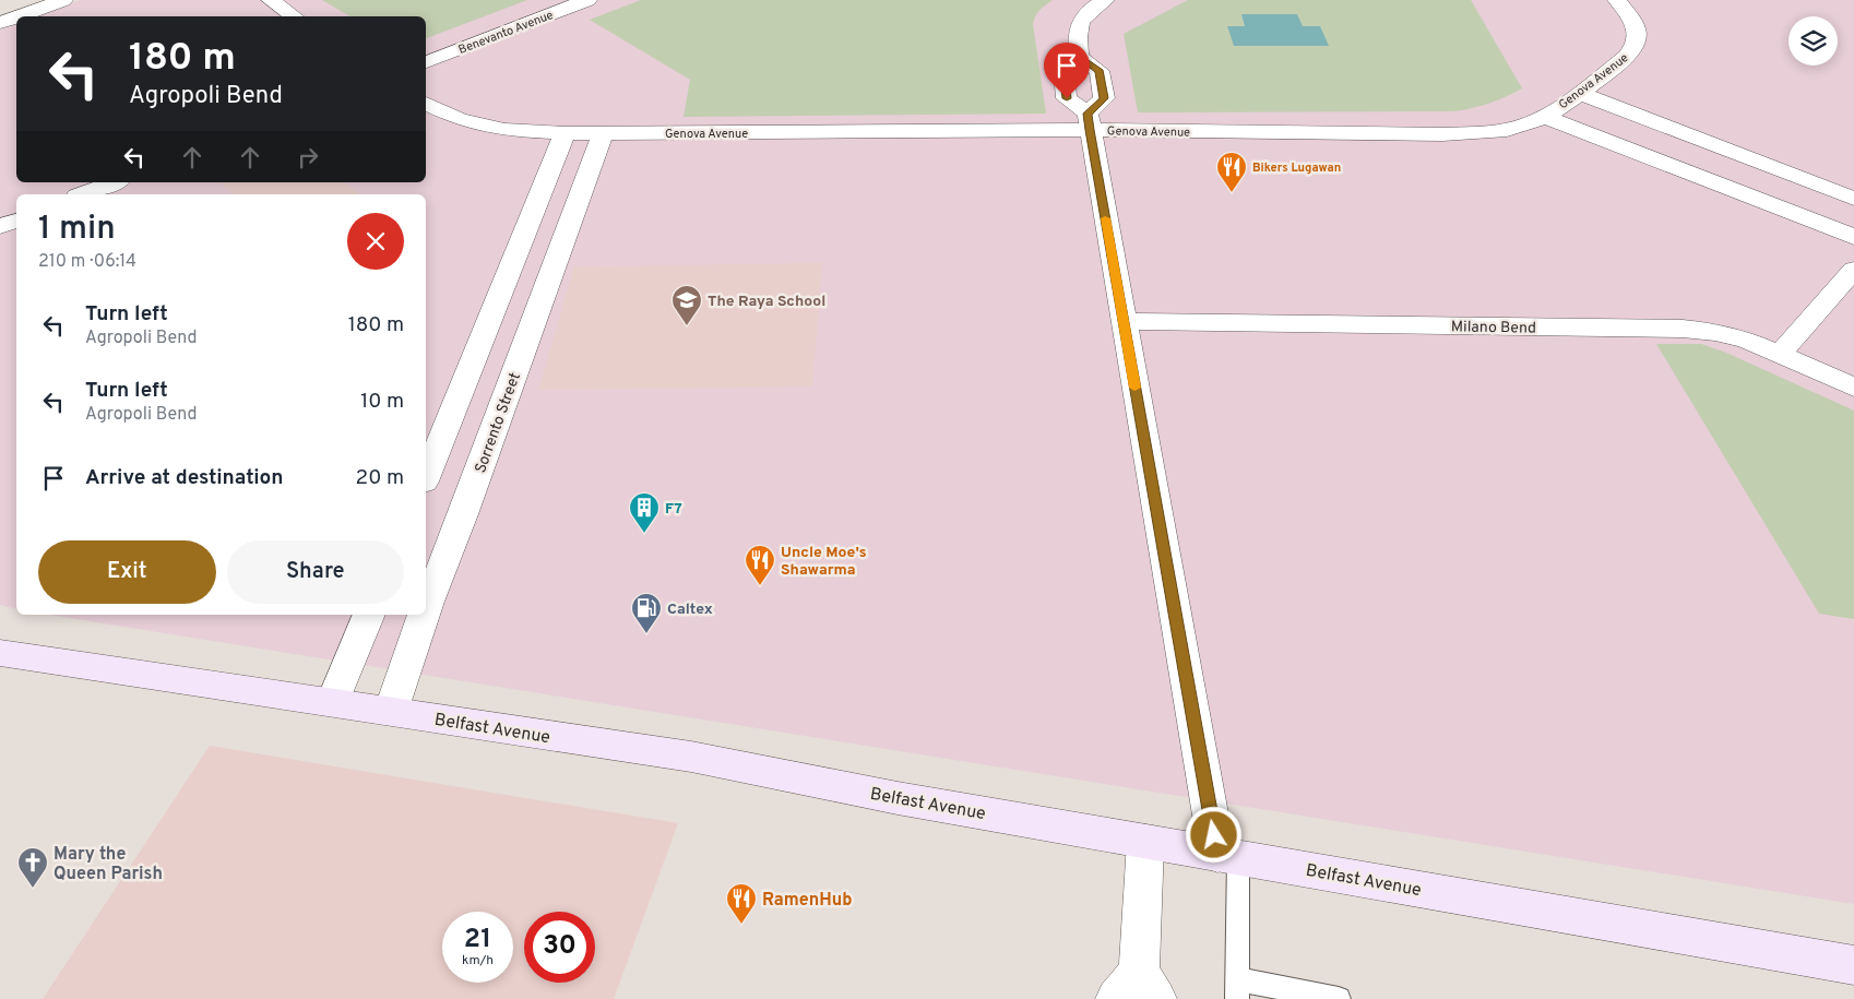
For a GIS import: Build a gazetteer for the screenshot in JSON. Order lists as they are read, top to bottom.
{
  "streets": {
    "main road": ["Belfast Avenue"],
    "street": [
      "Benevanto Avenue",
      "Genova Avenue",
      "Milano Bend",
      "Sorrento Street"
    ]
  },
  "crossings": [
    ["Genova Avenue", "Sorrento Street"],
    ["Sorrento Street", "Belfast Avenue"]
  ],
  "places": {
    "restaurant": ["Bikers Lugawan", "Uncle Moe's Shawarma", "RamenHub"],
    "school or university": ["The Raya School"],
    "building": ["F7"],
    "fuel station": ["Caltex"],
    "church": ["Mary the Queen Parish"]
  },
  "page": {
    "turn": ["180 m", "Agropoli Bend"],
    "heading": ["1 min", "210 m · 06:14"],
    "list": [
      {
        "name": "Turn left",
        "note": "Agropoli Bend",
        "value": "180 m"
      },
      {
        "name": "Turn left",
        "note": "Agropoli Bend",
        "value": "10 m"
      },
      {
        "name": "Arrive at destination",
        "value": "20 m"
      }
    ],
    "buttons": ["Exit", "Share"],
    "speed": "21 km/h",
    "limit": "30"
  }
}
